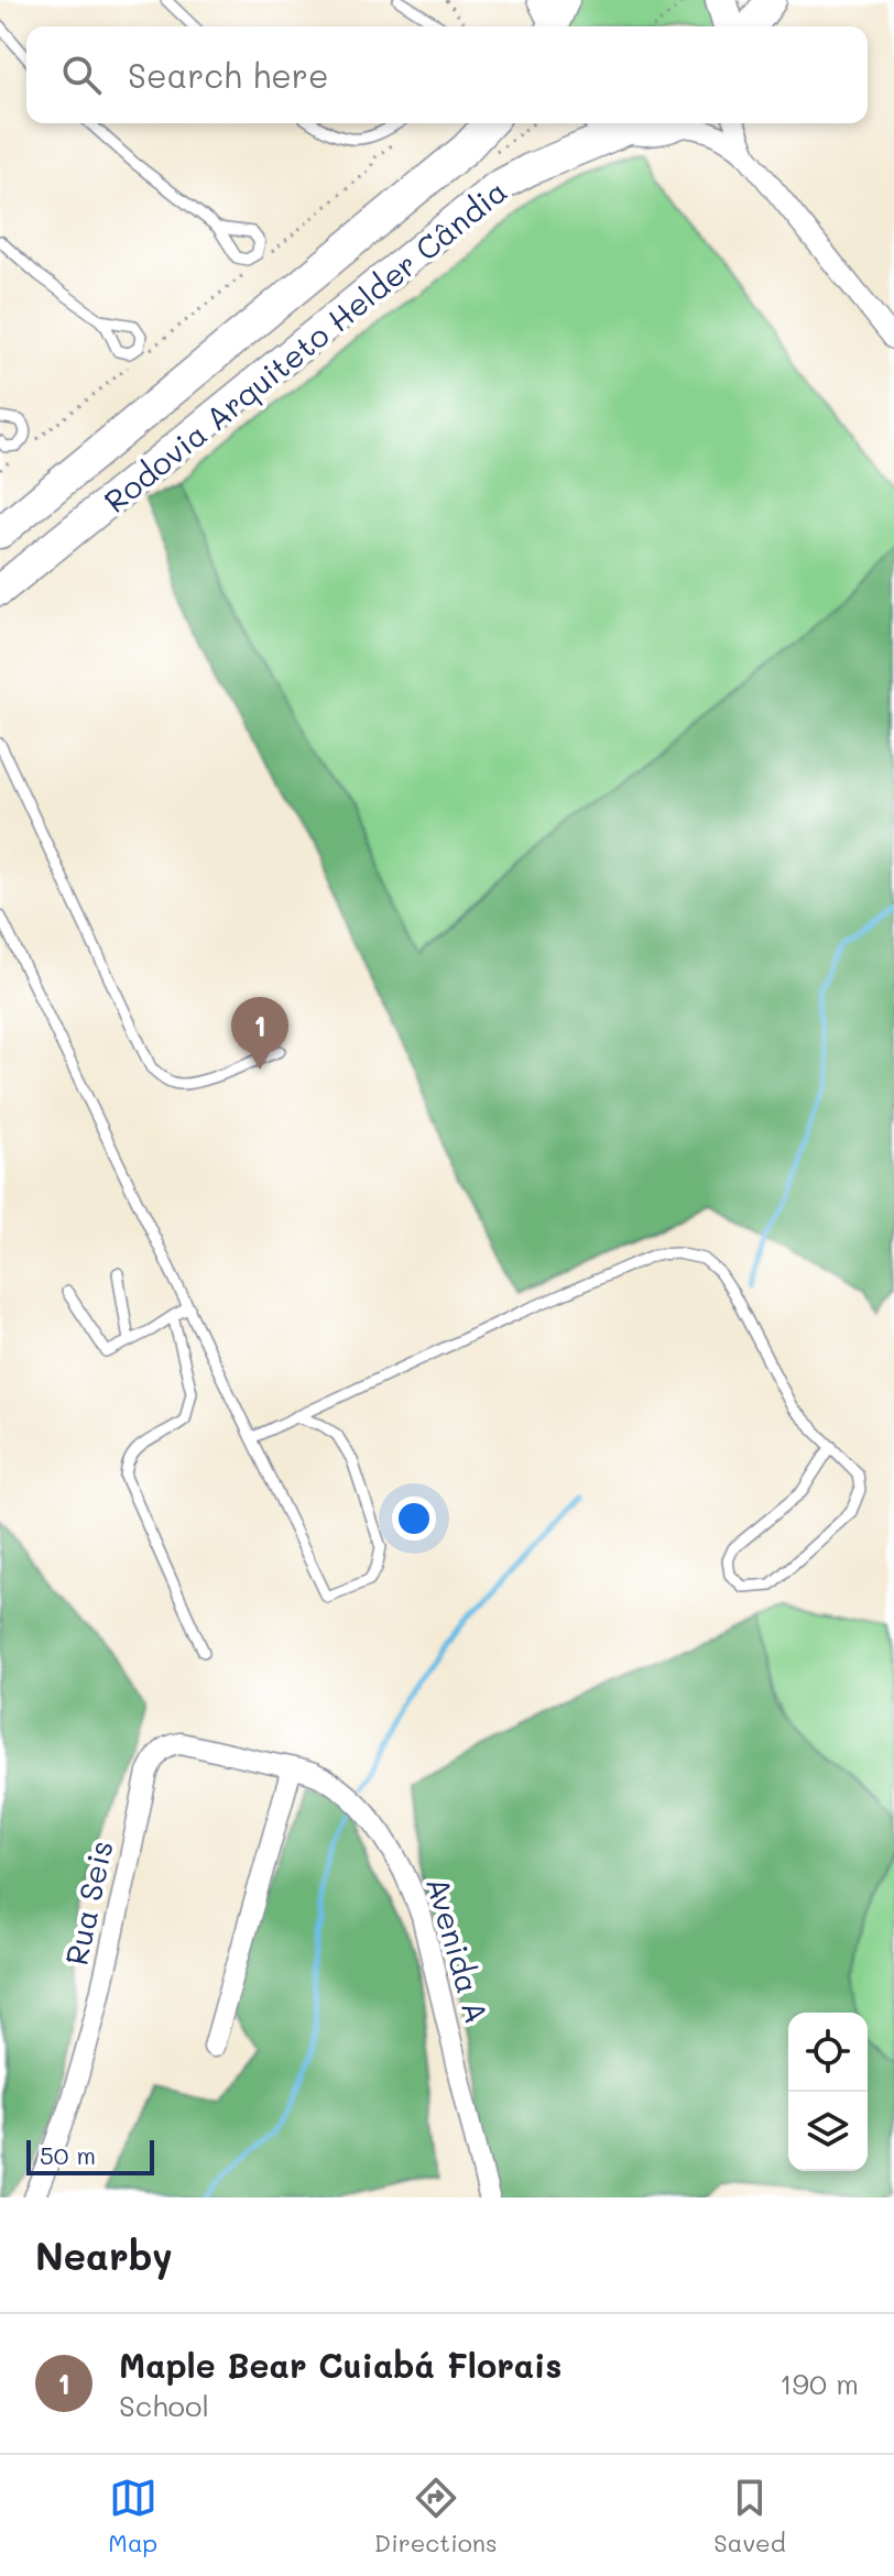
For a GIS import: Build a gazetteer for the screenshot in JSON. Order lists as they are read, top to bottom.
{
  "streets": {
    "main road": ["Rodovia Arquiteto Helder Cândia"],
    "street": ["Rua Seis", "Avenida A"]
  },
  "crossings": [
    ["Rua Seis", "Avenida A"]
  ],
  "scale_bar": "50 m",
  "page": {
    "search": "Search here",
    "pins": "1",
    "scale": "50 m",
    "heading": "Nearby",
    "list": [
      {
        "mark": "1",
        "name": "Maple Bear Cuiabá Florais",
        "note": "School",
        "value": "190 m"
      }
    ],
    "nav": ["Map", "Directions", "Saved"]
  }
}
